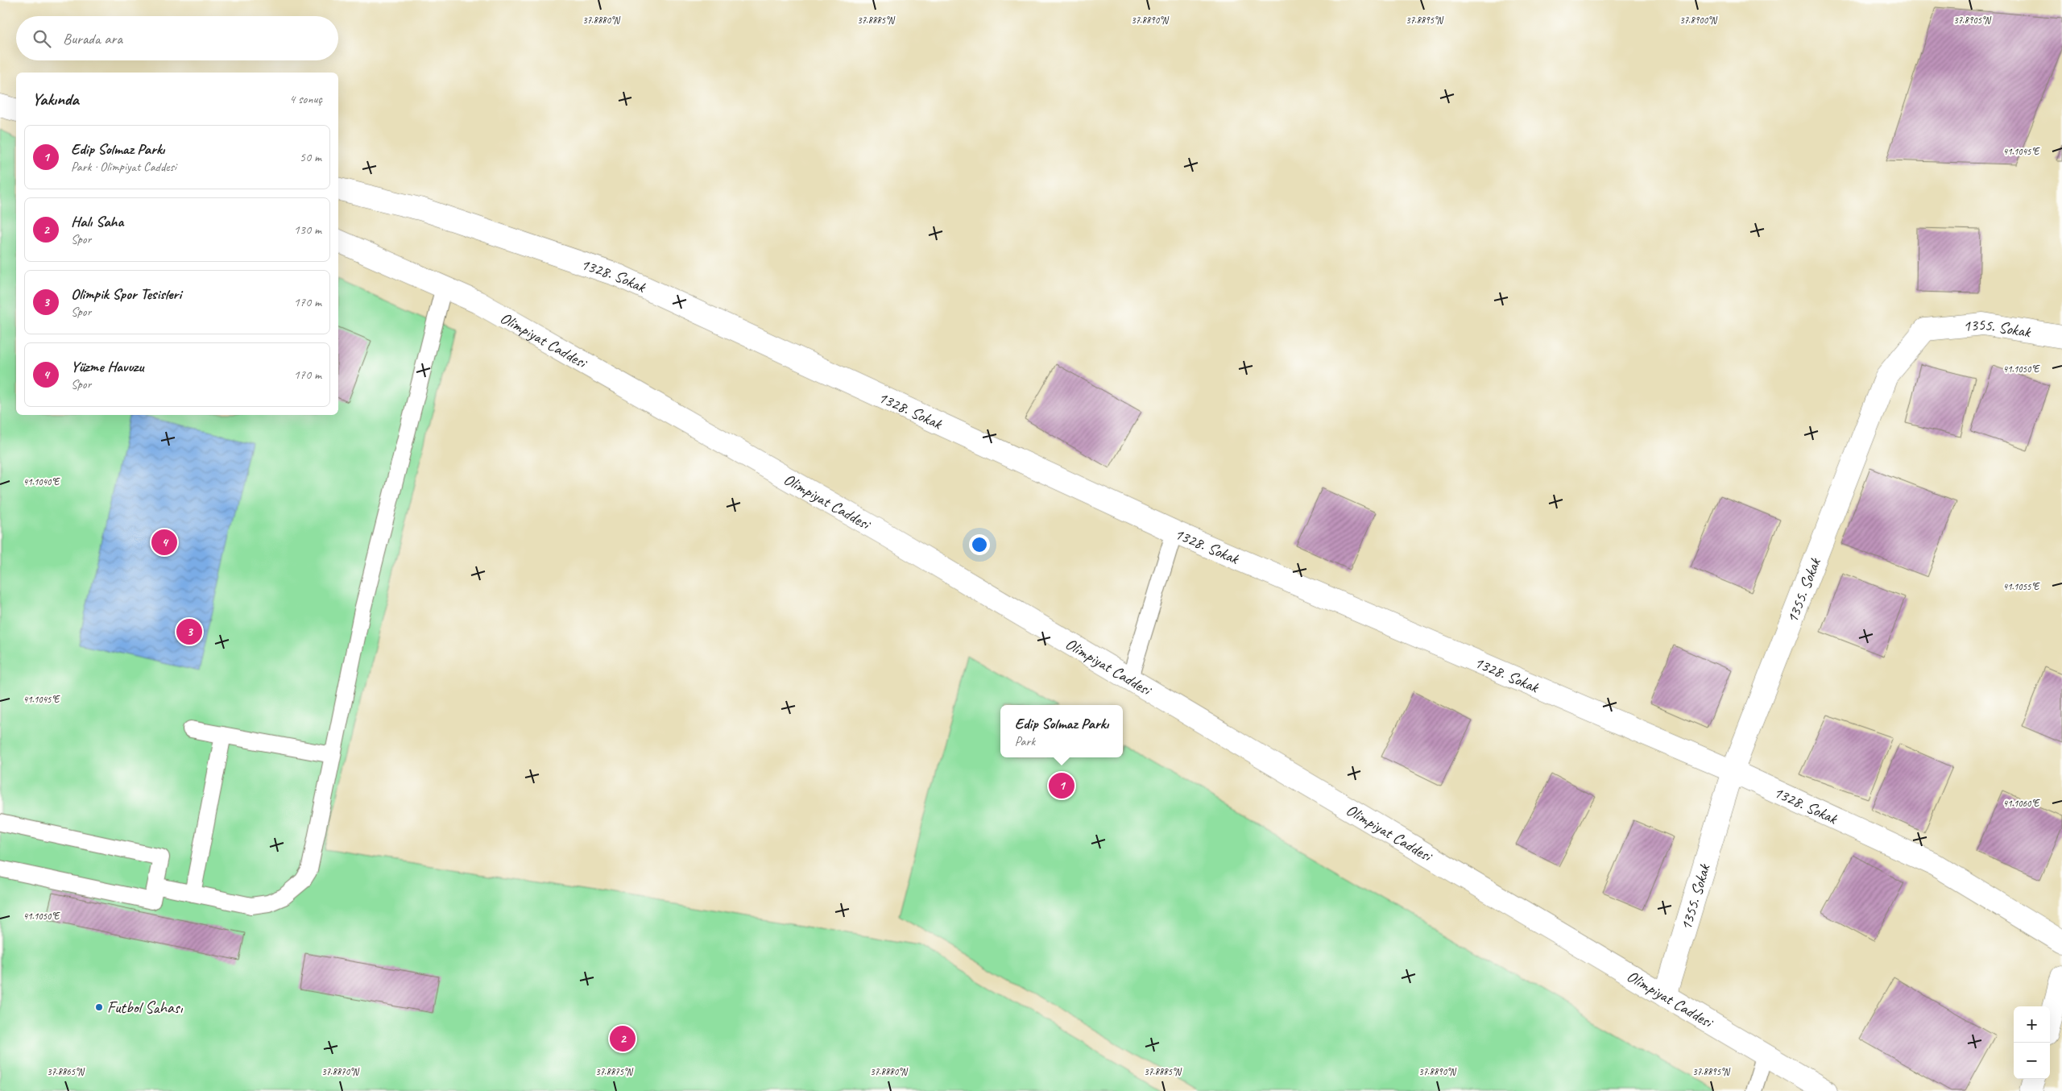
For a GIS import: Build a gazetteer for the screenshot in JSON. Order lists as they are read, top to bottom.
{
  "streets": {
    "street": ["1328. Sokak", "1355. Sokak", "Olimpiyat Caddesi"]
  },
  "crossings": [
    ["1328. Sokak", "1355. Sokak"],
    ["1355. Sokak", "Olimpiyat Caddesi"]
  ],
  "places": ["Futbol Sahası"],
  "page": {
    "search": "Burada ara",
    "heading": ["Yakında", "4 sonuç"],
    "list": [
      {
        "mark": "1",
        "name": "Edip Solmaz Parkı",
        "note": "Park · Olimpiyat Caddesi",
        "value": "50 m"
      },
      {
        "mark": "2",
        "name": "Halı Saha",
        "note": "Spor",
        "value": "130 m"
      },
      {
        "mark": "3",
        "name": "Olimpik Spor Tesisleri",
        "note": "Spor",
        "value": "170 m"
      },
      {
        "mark": "4",
        "name": "Yüzme Havuzu",
        "note": "Spor",
        "value": "170 m"
      }
    ],
    "pins": [
      "4",
      "3",
      "1",
      "2"
    ],
    "popup": ["Edip Solmaz Parkı", "Park"],
    "map_buttons": ["+", "−"]
  },
  "coordinates": [
    "37.8880°N",
    "37.8885°N",
    "37.8890°N",
    "37.8895°N",
    "37.8900°N",
    "37.8905°N",
    "41.1045°E",
    "41.1050°E",
    "41.1040°E",
    "41.1055°E",
    "41.1060°E",
    "37.8865°N",
    "37.8870°N",
    "37.8875°N"
  ]
}
